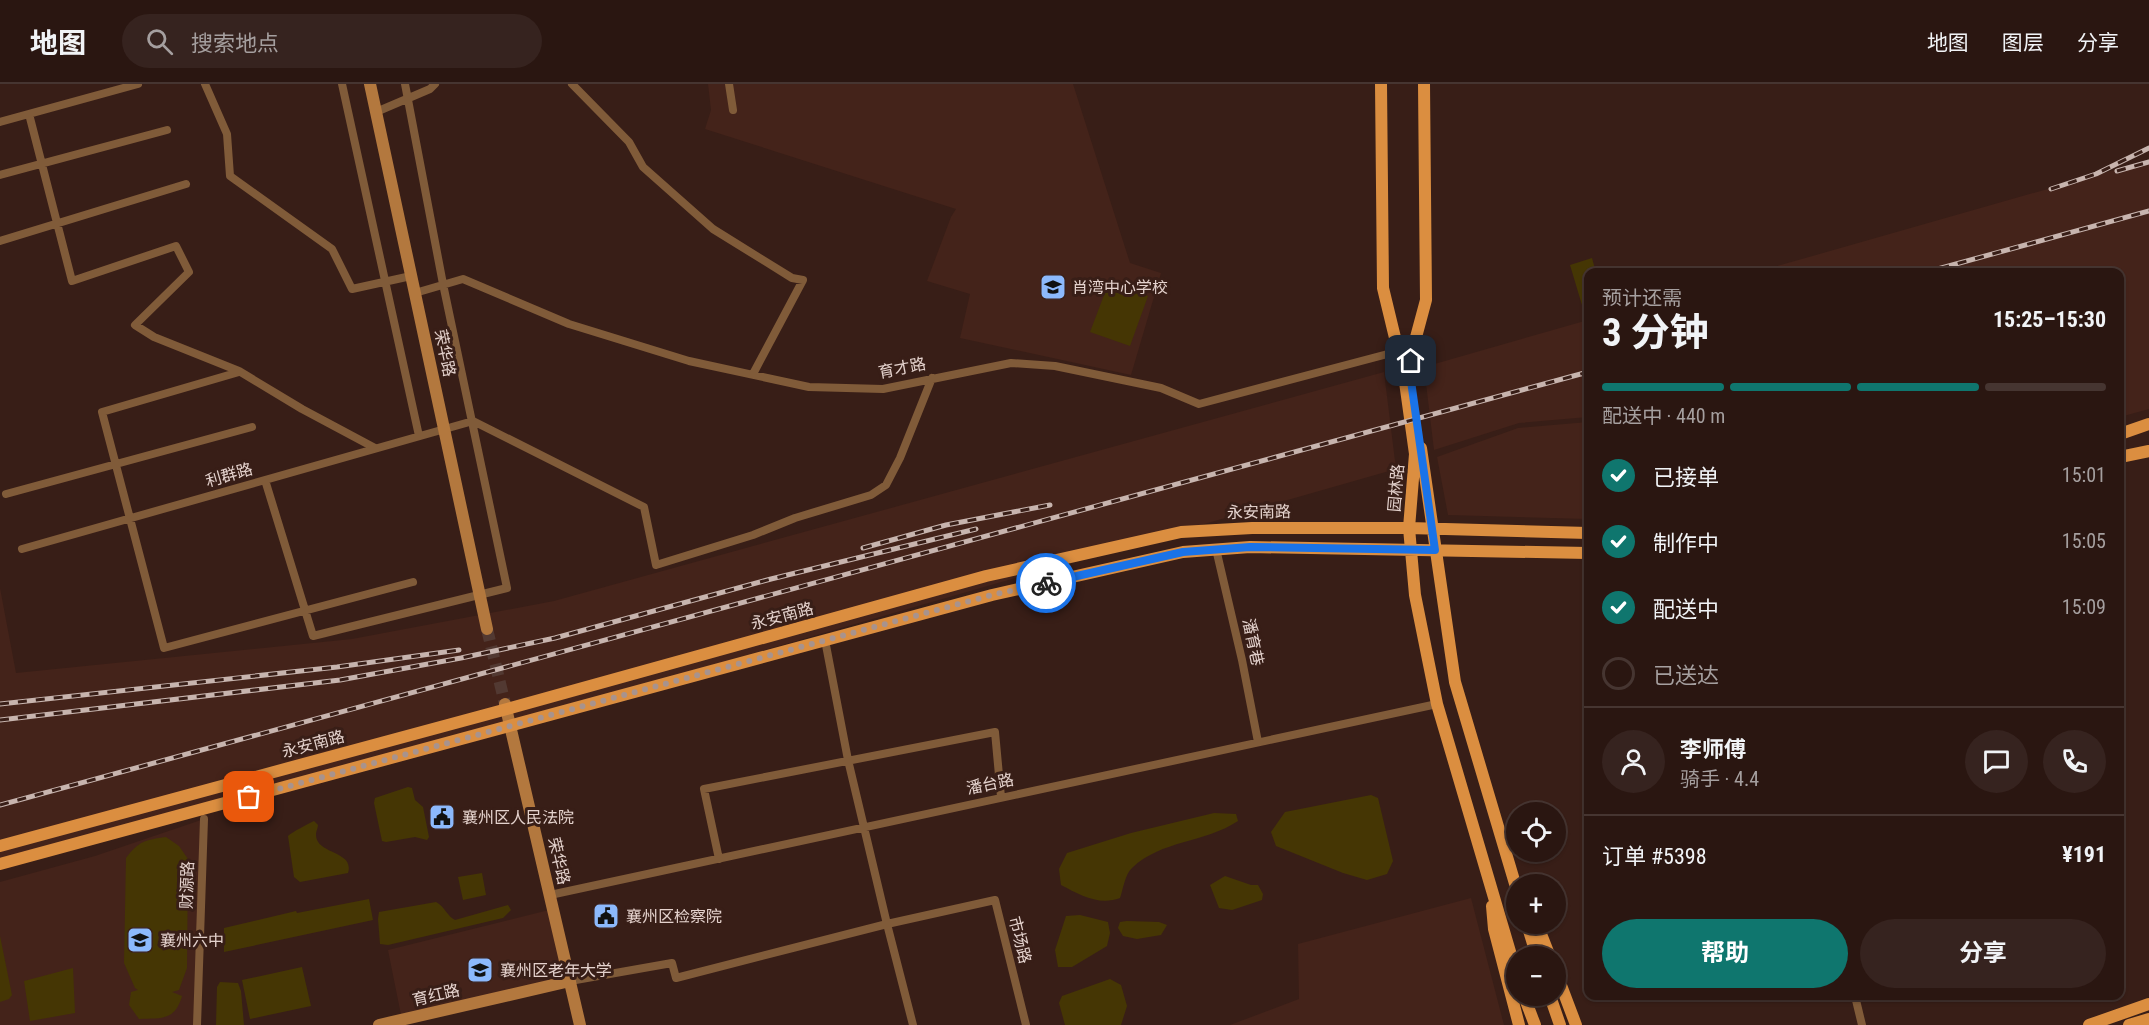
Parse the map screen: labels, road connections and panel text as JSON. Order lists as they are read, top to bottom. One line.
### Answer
{"streets":{"main road":["荣华路","园林路","永安南路","育红路"],"street":["育才路","利群路","潘育巷","潘台路","财源路","市场路"]},"crossings":[["荣华路","育才路"],["荣华路","利群路"],["荣华路","永安南路"],["荣华路","潘台路"],["荣华路","育红路"],["育才路","园林路"],["园林路","永安南路"],["园林路","潘台路"],["潘育巷","潘台路"]],"places":{"school or university":["肖湾中心学校","襄州六中","襄州区老年大学"],"public building":["襄州区人民法院","襄州区检察院"]},"page":{"header":"地图","search":"搜索地点","nav":["地图","图层","分享"],"heading":["3 分钟","预计还需","15:25–15:30"],"panel":["李师傅","骑手 · 4.4","订单 #5398","¥191"],"bar":"配送中 · 440 m","list":[["已接单","15:01"],["制作中","15:05"],["配送中","15:09"],"已送达"],"map_buttons":["+","−"],"buttons":["帮助","分享"]}}
